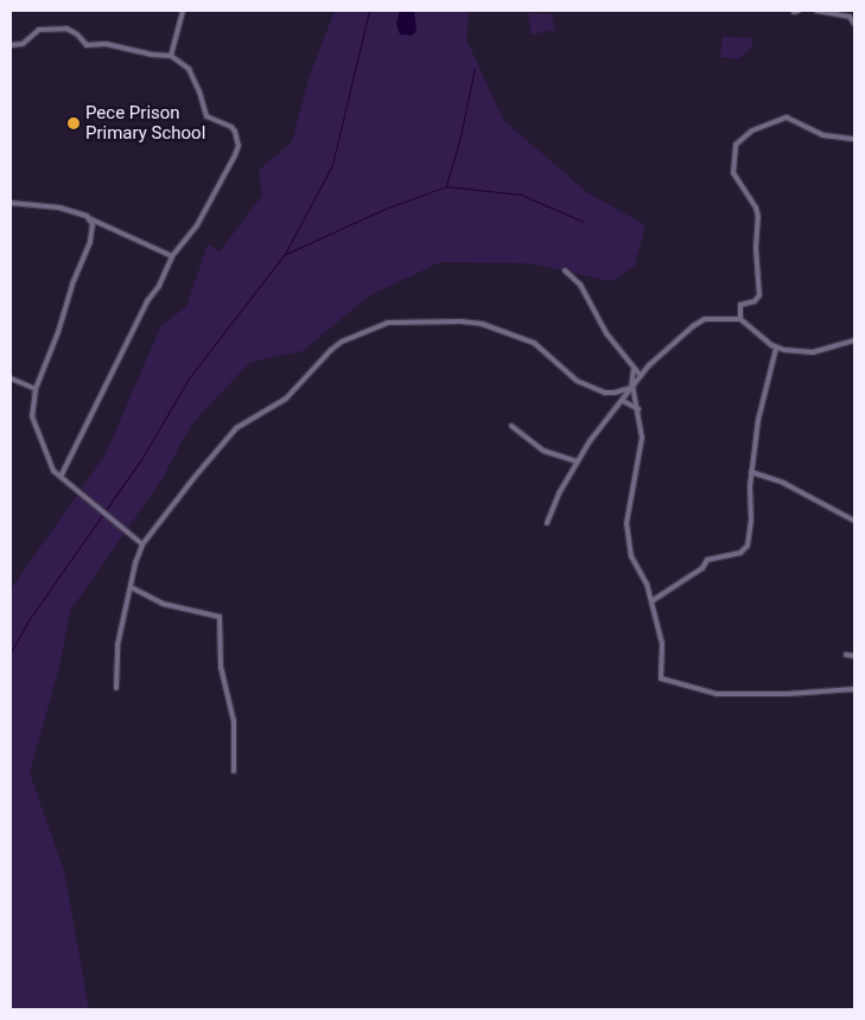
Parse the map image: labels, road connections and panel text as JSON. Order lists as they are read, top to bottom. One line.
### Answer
{"places":["Pece Prison Primary School"]}
